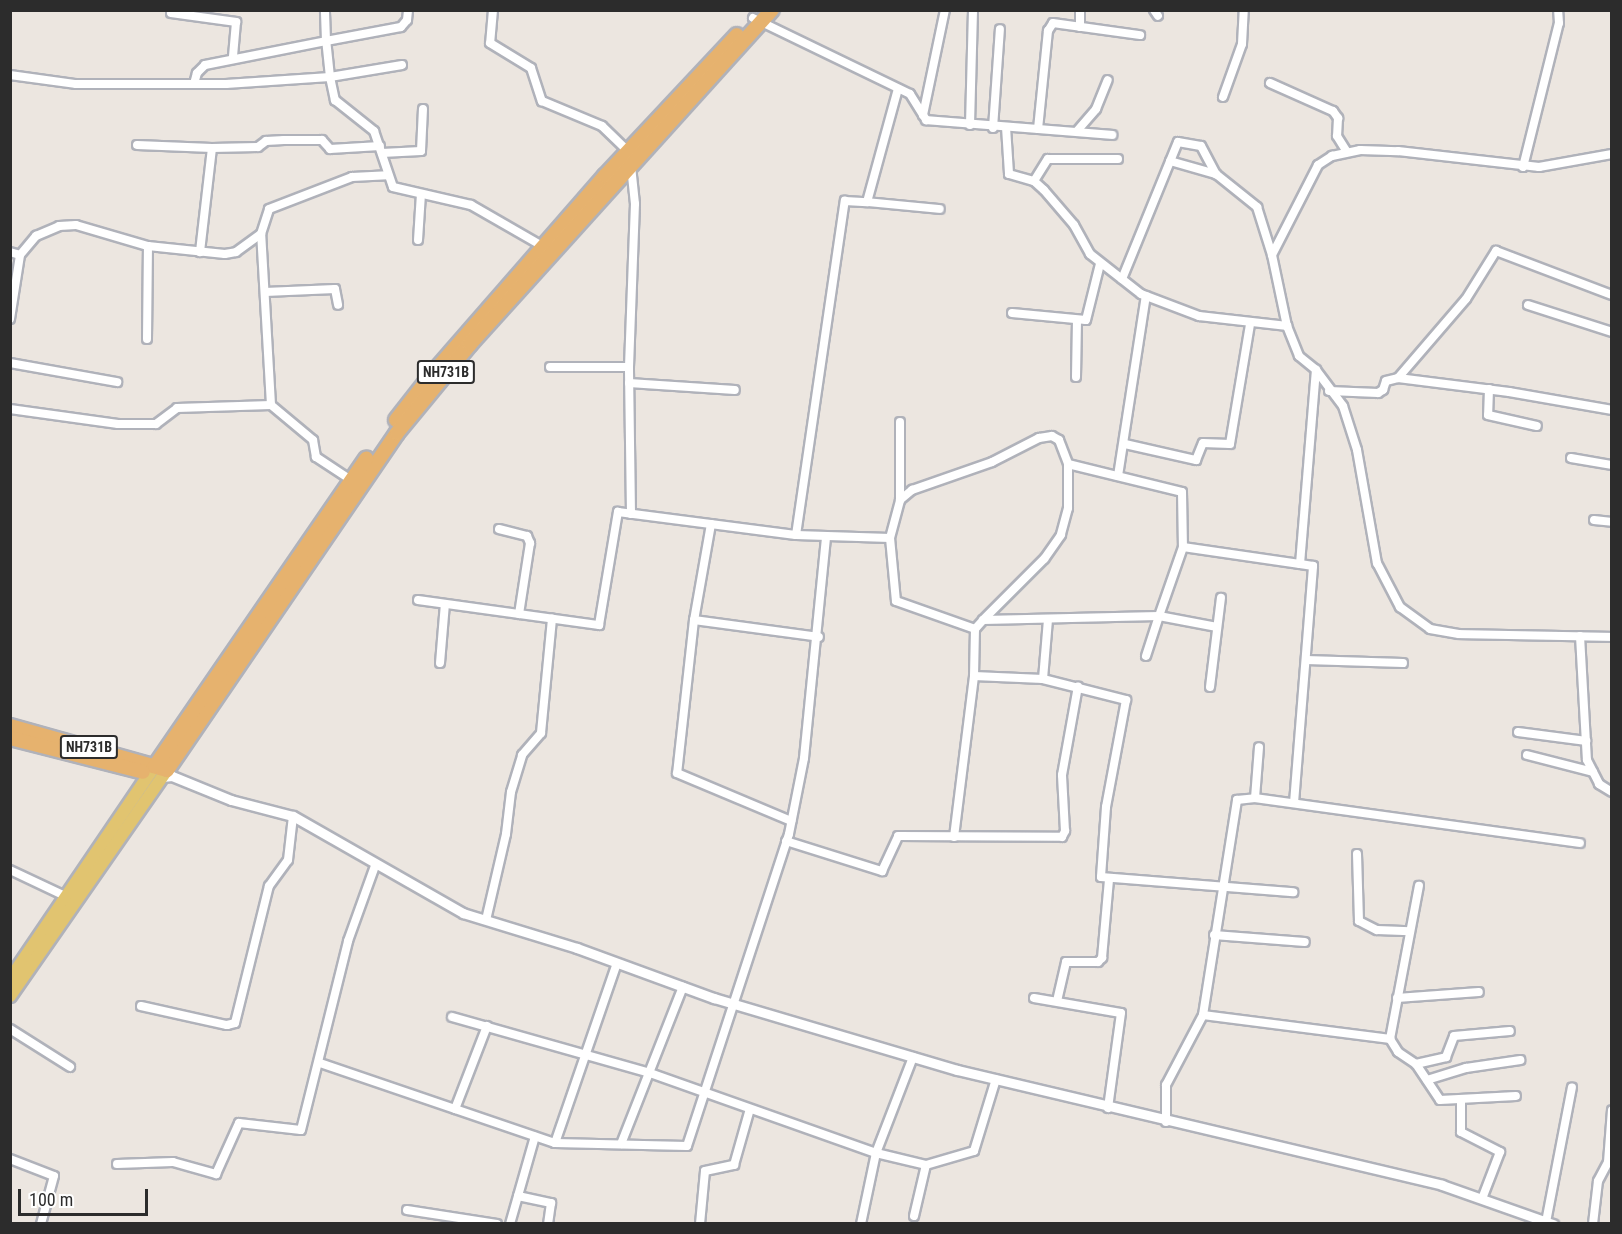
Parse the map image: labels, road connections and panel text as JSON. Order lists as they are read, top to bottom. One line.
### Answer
{"streets":{"highway":["NH731B"]},"scale_bar":"100 m"}
